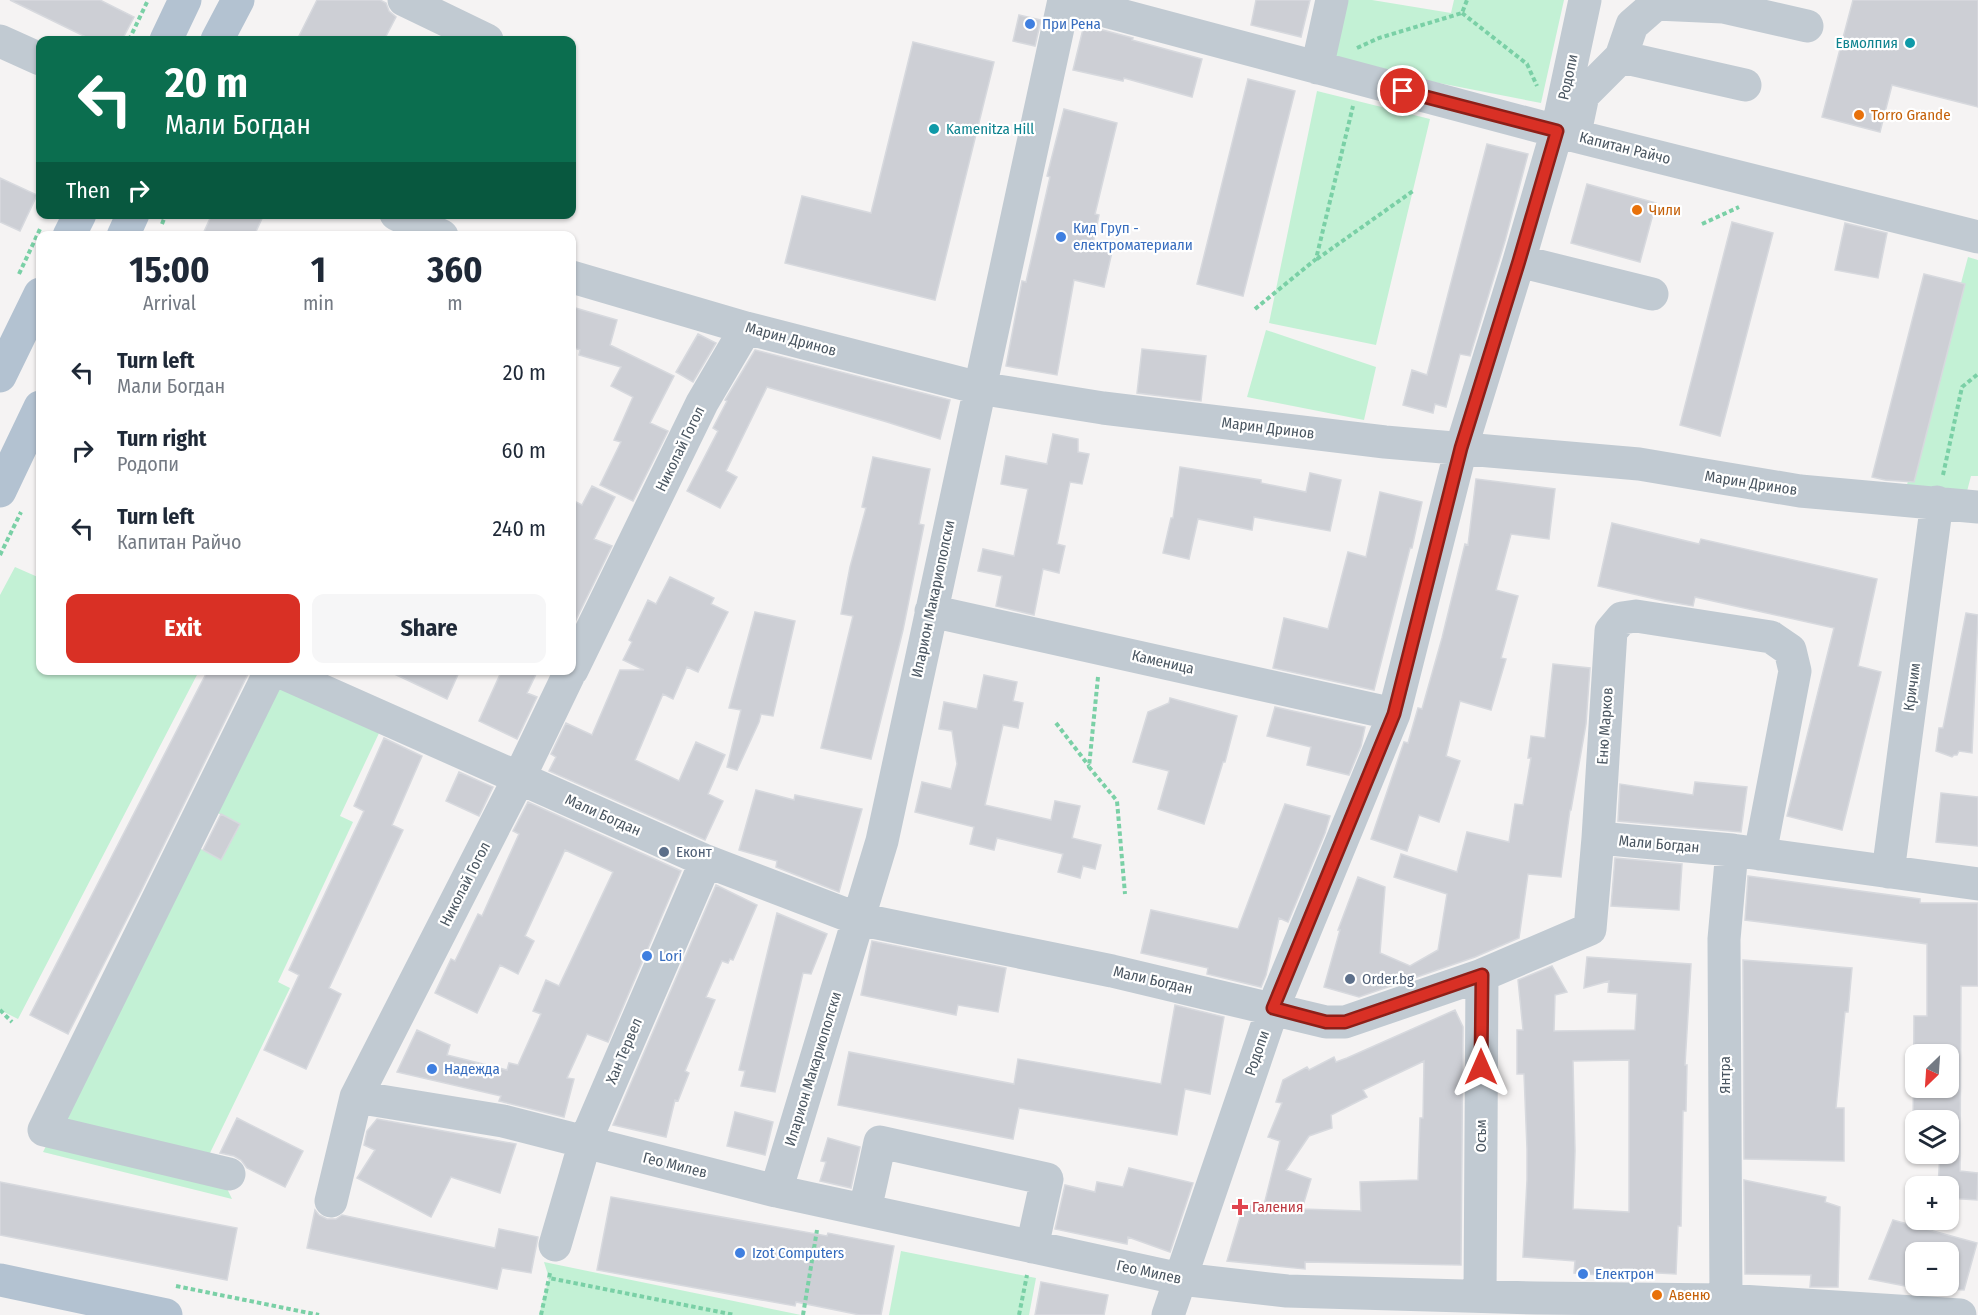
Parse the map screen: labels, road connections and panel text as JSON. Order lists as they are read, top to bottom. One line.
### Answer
{"streets":{"street":["Родопи","Капитан Райчо","Марин Дринов","Николай Гогол","Иларион Макариополски","Каменица","Кричим","Еню Марков","Мали Богдан","Хан Тервел","Янтра","Осъм","Гео Милев"]},"crossings":[["Родопи","Капитан Райчо"],["Родопи","Марин Дринов"],["Родопи","Каменица"],["Родопи","Мали Богдан"],["Родопи","Гео Милев"],["Капитан Райчо","Иларион Макариополски"],["Марин Дринов","Николай Гогол"],["Марин Дринов","Иларион Макариополски"],["Марин Дринов","Кричим"],["Николай Гогол","Мали Богдан"],["Николай Гогол","Гео Милев"],["Иларион Макариополски","Каменица"],["Иларион Макариополски","Мали Богдан"],["Иларион Макариополски","Гео Милев"],["Кричим","Мали Богдан"],["Еню Марков","Мали Богдан"],["Еню Марков","Янтра"],["Мали Богдан","Хан Тервел"],["Мали Богдан","Янтра"],["Мали Богдан","Осъм"],["Хан Тервел","Гео Милев"],["Янтра","Гео Милев"],["Осъм","Гео Милев"]],"places":{"other":["При Рена","Евмолпия","Torro Grande","Kamenitza Hill","Чили","Кид Груп - електроматериали","Еконт","Lori","Order.bg","Надежда","Izot Computers","Електрон","Авеню"],"health":["Галения"]},"north":"bottom left","page":{"turn":["20 m","Мали Богдан"],"then":"Then","eta":["15:00","Arrival","1","min","360","m"],"list":[{"name":"Turn left","note":"Мали Богдан","value":"20 m"},{"name":"Turn right","note":"Родопи","value":"60 m"},{"name":"Turn left","note":"Капитан Райчо","value":"240 m"}],"buttons":["Exit","Share"],"map_buttons":["+","−"]}}
